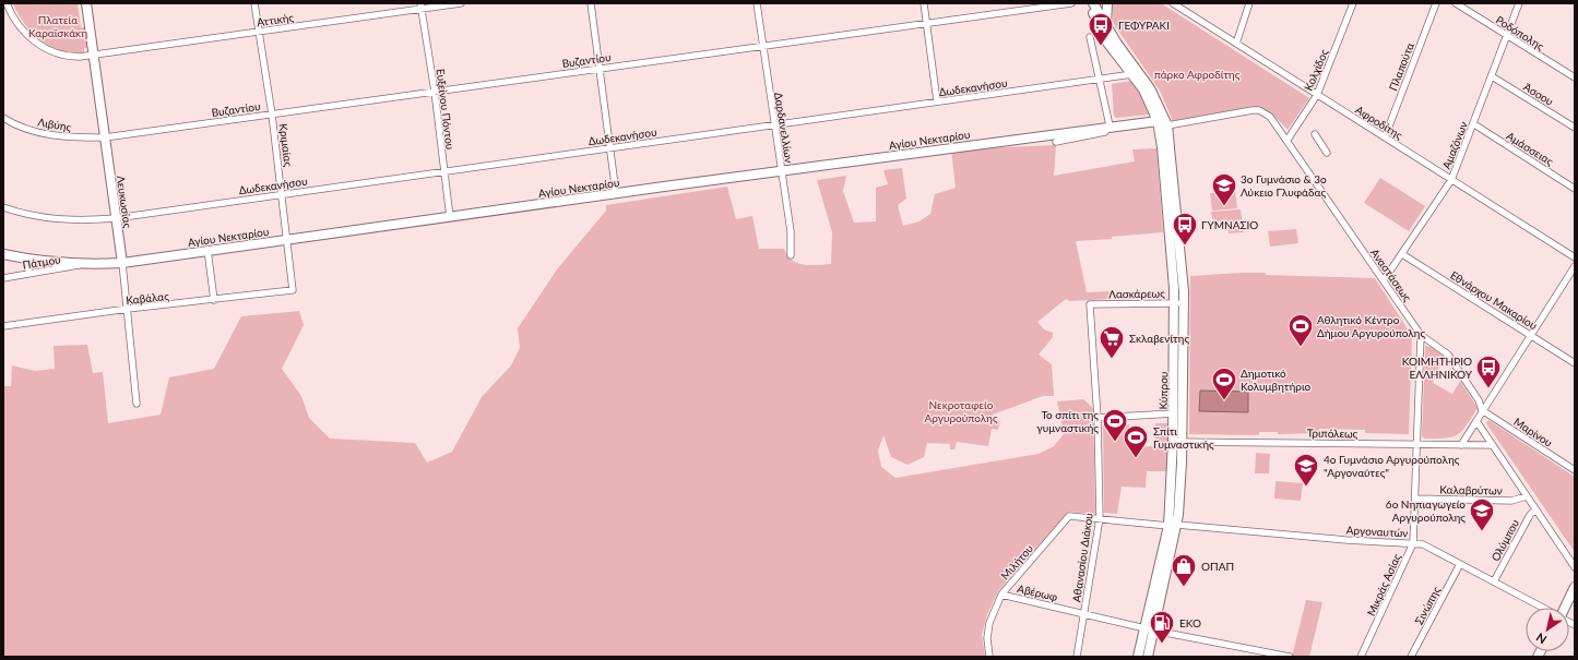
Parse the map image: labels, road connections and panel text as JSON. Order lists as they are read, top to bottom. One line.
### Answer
{"streets":{"street":["Αττικής","Ροδόπολης","Βυζαντίου","Πλαπούτα","Κολχίδος","Δωδεκανήσου","Άσσου","Ευξείνου Πόντου","Αφροδίτης","Λιβύης","Δαρδανελλίων","Αγίου Νεκταρίου","Κριμαίας","Αμαζόνων","Αμάσσειας","Λευκωσίας","Πάτμου","Αναστάσεως","Λασκάρεως","Καβάλας","Εθνάρχου Μακαρίου","Κύπρου","Μαρίνου","Τριπόλεως","Καλαβρύτων","Αργοναυτών","Ολύμπου","Αθανασίου Διάκου","Μιλήτου","Μικράς Ασίας","Αβέρωφ","Σινώπης"]},"crossings":[["Αττικής","Ευξείνου Πόντου"],["Αττικής","Κριμαίας"],["Αττικής","Λευκωσίας"],["Ροδόπολης","Αμαζόνων"],["Βυζαντίου","Ευξείνου Πόντου"],["Βυζαντίου","Λιβύης"],["Βυζαντίου","Δαρδανελλίων"],["Βυζαντίου","Κριμαίας"],["Βυζαντίου","Λευκωσίας"],["Πλαπούτα","Αφροδίτης"],["Κολχίδος","Αφροδίτης"],["Κολχίδος","Αναστάσεως"],["Δωδεκανήσου","Ευξείνου Πόντου"],["Δωδεκανήσου","Δαρδανελλίων"],["Δωδεκανήσου","Κριμαίας"],["Δωδεκανήσου","Λευκωσίας"],["Δωδεκανήσου","Κύπρου"],["Άσσου","Αμαζόνων"],["Ευξείνου Πόντου","Αγίου Νεκταρίου"],["Αφροδίτης","Αμαζόνων"],["Λιβύης","Λευκωσίας"],["Δαρδανελλίων","Αγίου Νεκταρίου"],["Αγίου Νεκταρίου","Κριμαίας"],["Αγίου Νεκταρίου","Λευκωσίας"],["Αγίου Νεκταρίου","Πάτμου"],["Αγίου Νεκταρίου","Κύπρου"],["Κριμαίας","Καβάλας"],["Αμαζόνων","Αμάσσειας"],["Αμαζόνων","Αναστάσεως"],["Αμαζόνων","Εθνάρχου Μακαρίου"],["Λευκωσίας","Καβάλας"],["Αναστάσεως","Μαρίνου"],["Αναστάσεως","Μικράς Ασίας"],["Λασκάρεως","Κύπρου"],["Λασκάρεως","Αθανασίου Διάκου"],["Κύπρου","Τριπόλεως"],["Κύπρου","Αργοναυτών"],["Κύπρου","Αβέρωφ"],["Τριπόλεως","Μικράς Ασίας"],["Καλαβρύτων","Μικράς Ασίας"],["Αργοναυτών","Ολύμπου"],["Αργοναυτών","Αθανασίου Διάκου"],["Αργοναυτών","Μιλήτου"],["Αργοναυτών","Μικράς Ασίας"],["Αργοναυτών","Σινώπης"],["Αθανασίου Διάκου","Μιλήτου"],["Αθανασίου Διάκου","Αβέρωφ"],["Μιλήτου","Αβέρωφ"]],"parks":["Πλατεία Καραϊσκάκη","πάρκο Αφροδίτης","Νεκροταφείο Αργυρούπολης"],"places":{"bus stop":["ΓΕΦΥΡΑΚΙ","ΓΥΜΝΑΣΙΟ","ΚΟΙΜΗΤΗΡΙΟ ΕΛΛΗΝΙΚΟΥ"],"school or university":["3ο Γυμνάσιο & 3ο Λύκειο Γλυφάδας","4ο Γυμνάσιο Αργυρούπολης \"Αργοναύτες\"","6ο Νηπιαγωγείο Αργυρούπολης"],"sports":["Αθλητικό Κέντρο Δήμου Αργυρούπολης","Δημοτικό Κολυμβητήριο","Το σπίτι της γυμναστικής","Σπίτι Γυμναστικής"],"supermarket":["Σκλαβενίτης"],"shop":["ΟΠΑΠ"],"fuel station":["ΕΚΟ"]},"north":"bottom left"}
